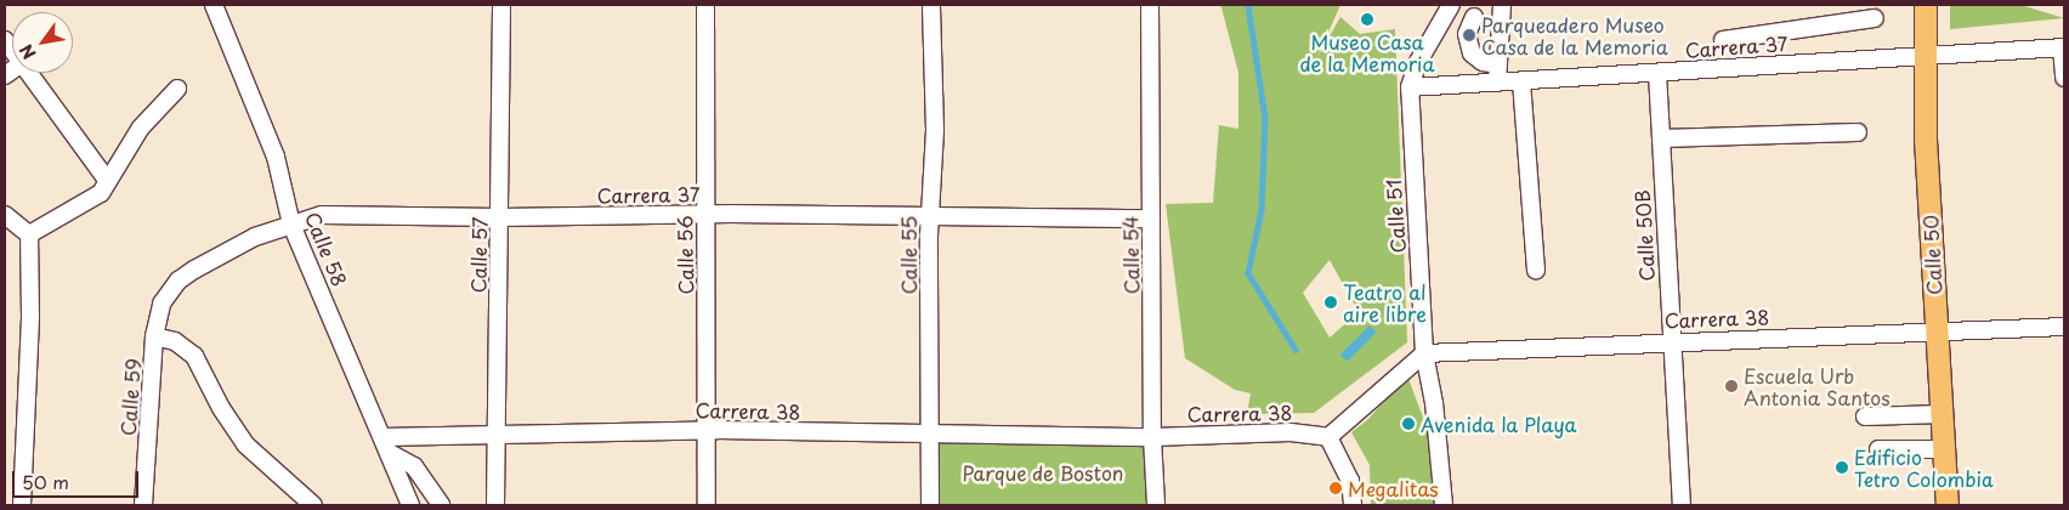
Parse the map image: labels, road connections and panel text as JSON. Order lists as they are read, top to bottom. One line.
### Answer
{"streets":{"main road":["Calle 50"],"street":["Carrera 37","Calle 51","Calle 50B","Calle 58","Calle 57","Calle 56","Calle 55","Calle 54","Carrera 38","Calle 59"]},"crossings":[["Carrera 37","Calle 51"],["Carrera 37","Calle 50B"],["Carrera 37","Calle 58"],["Carrera 37","Calle 57"],["Carrera 37","Calle 56"],["Carrera 37","Calle 55"],["Carrera 37","Calle 54"],["Carrera 37","Calle 50"],["Carrera 37","Calle 59"],["Calle 51","Carrera 38"],["Calle 50B","Carrera 38"],["Calle 58","Carrera 38"],["Calle 57","Carrera 38"],["Calle 56","Carrera 38"],["Calle 55","Carrera 38"],["Calle 54","Carrera 38"],["Calle 50","Carrera 38"]],"parks":["Parque de Boston"],"places":["Museo Casa de la Memoria","Parqueadero Museo Casa de la Memoria","Teatro al aire libre","Escuela Urb Antonia Santos","Avenida la Playa","Edificio Tetro Colombia","Megalitas"],"scale_bar":"50 m","north":"bottom left"}
